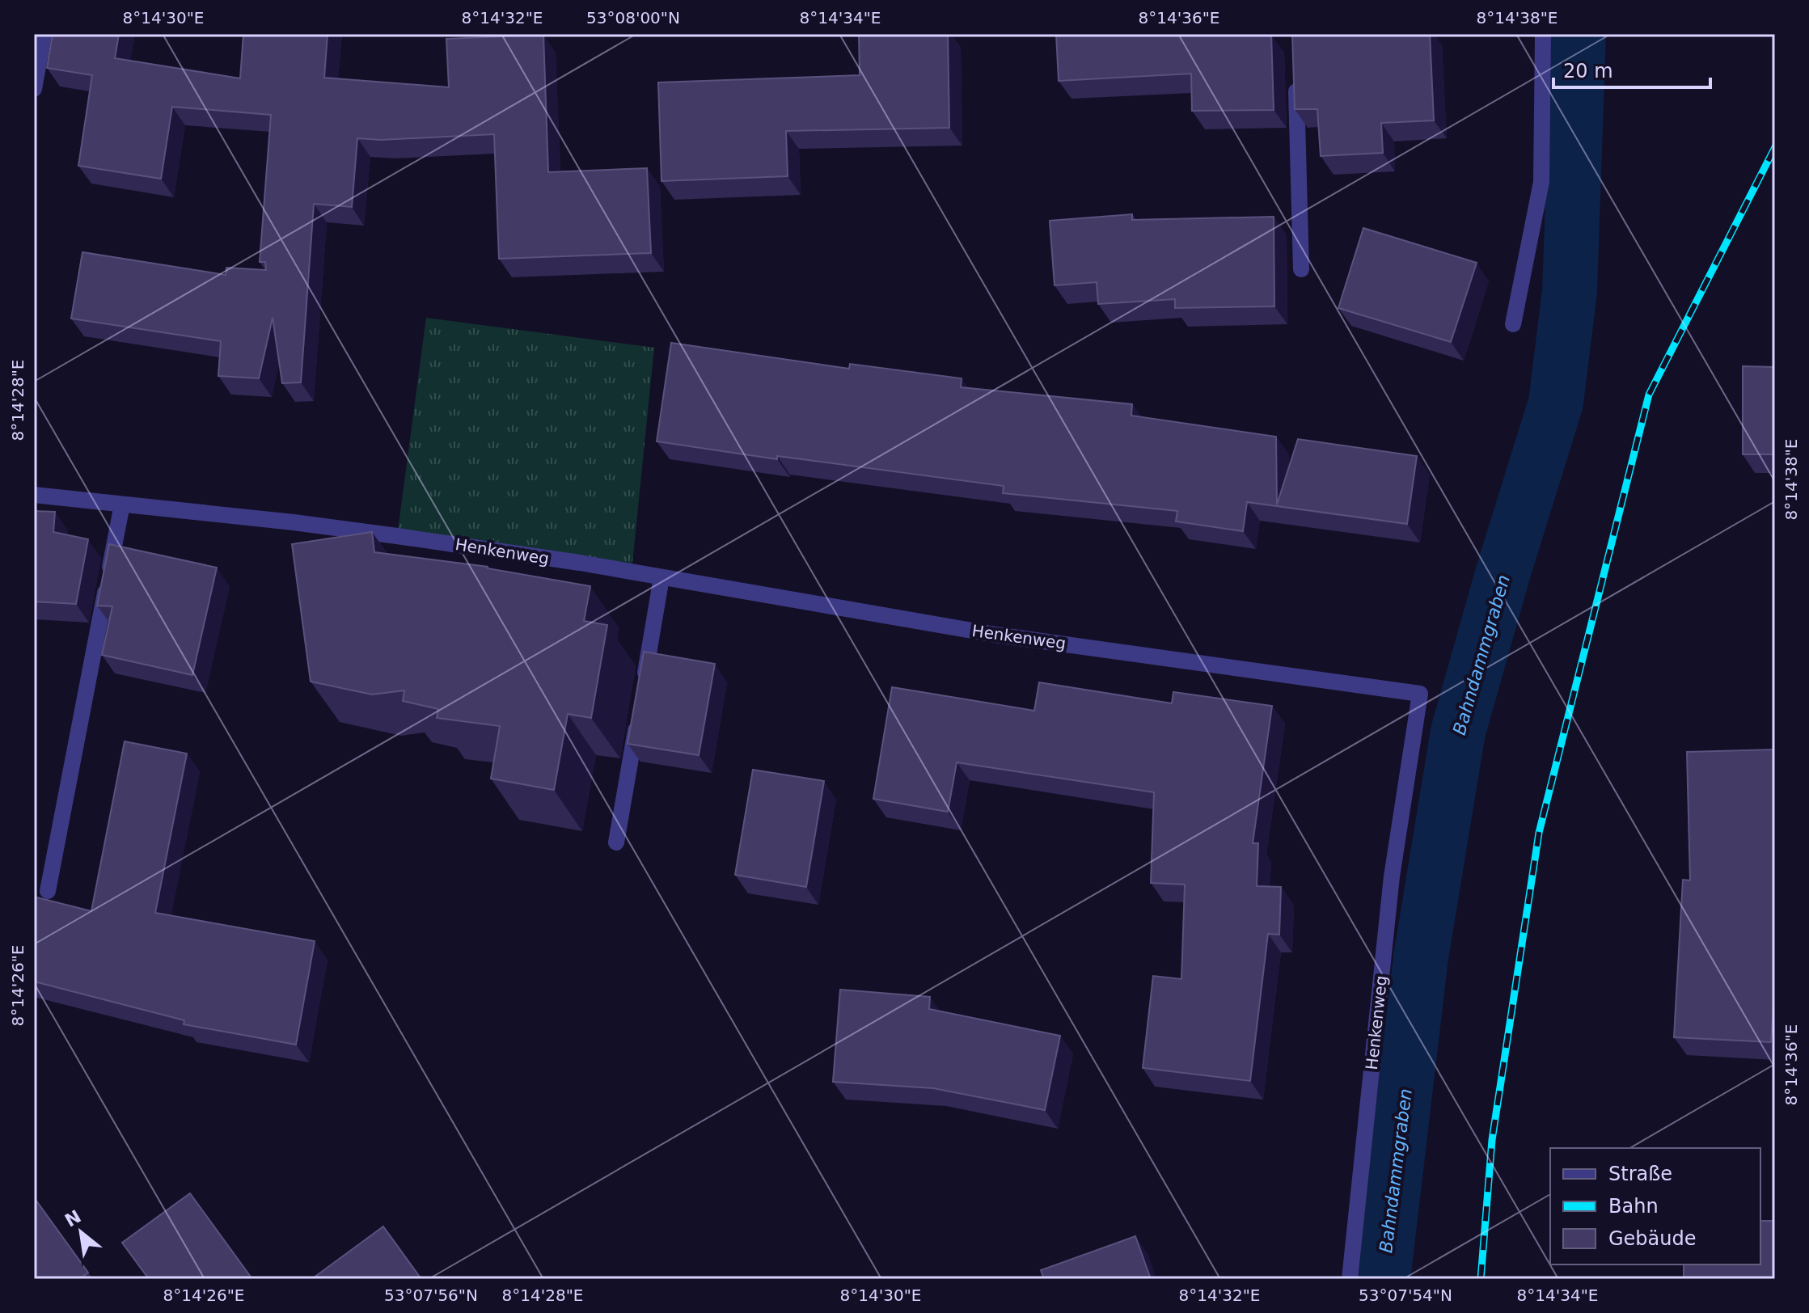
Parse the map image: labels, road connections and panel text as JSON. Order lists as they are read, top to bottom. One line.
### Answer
{"streets":{"street":["Henkenweg"]},"water":["Bahndammgraben"],"legend":["Straße","Bahn","Gebäude"],"scale_bar":"20 m","north":"top left","coordinates":["8°14'30\"E","8°14'32\"E","53°08'00\"N","8°14'34\"E","8°14'36\"E","8°14'38\"E","8°14'28\"E","8°14'26\"E","53°07'56\"N","53°07'54\"N"]}
